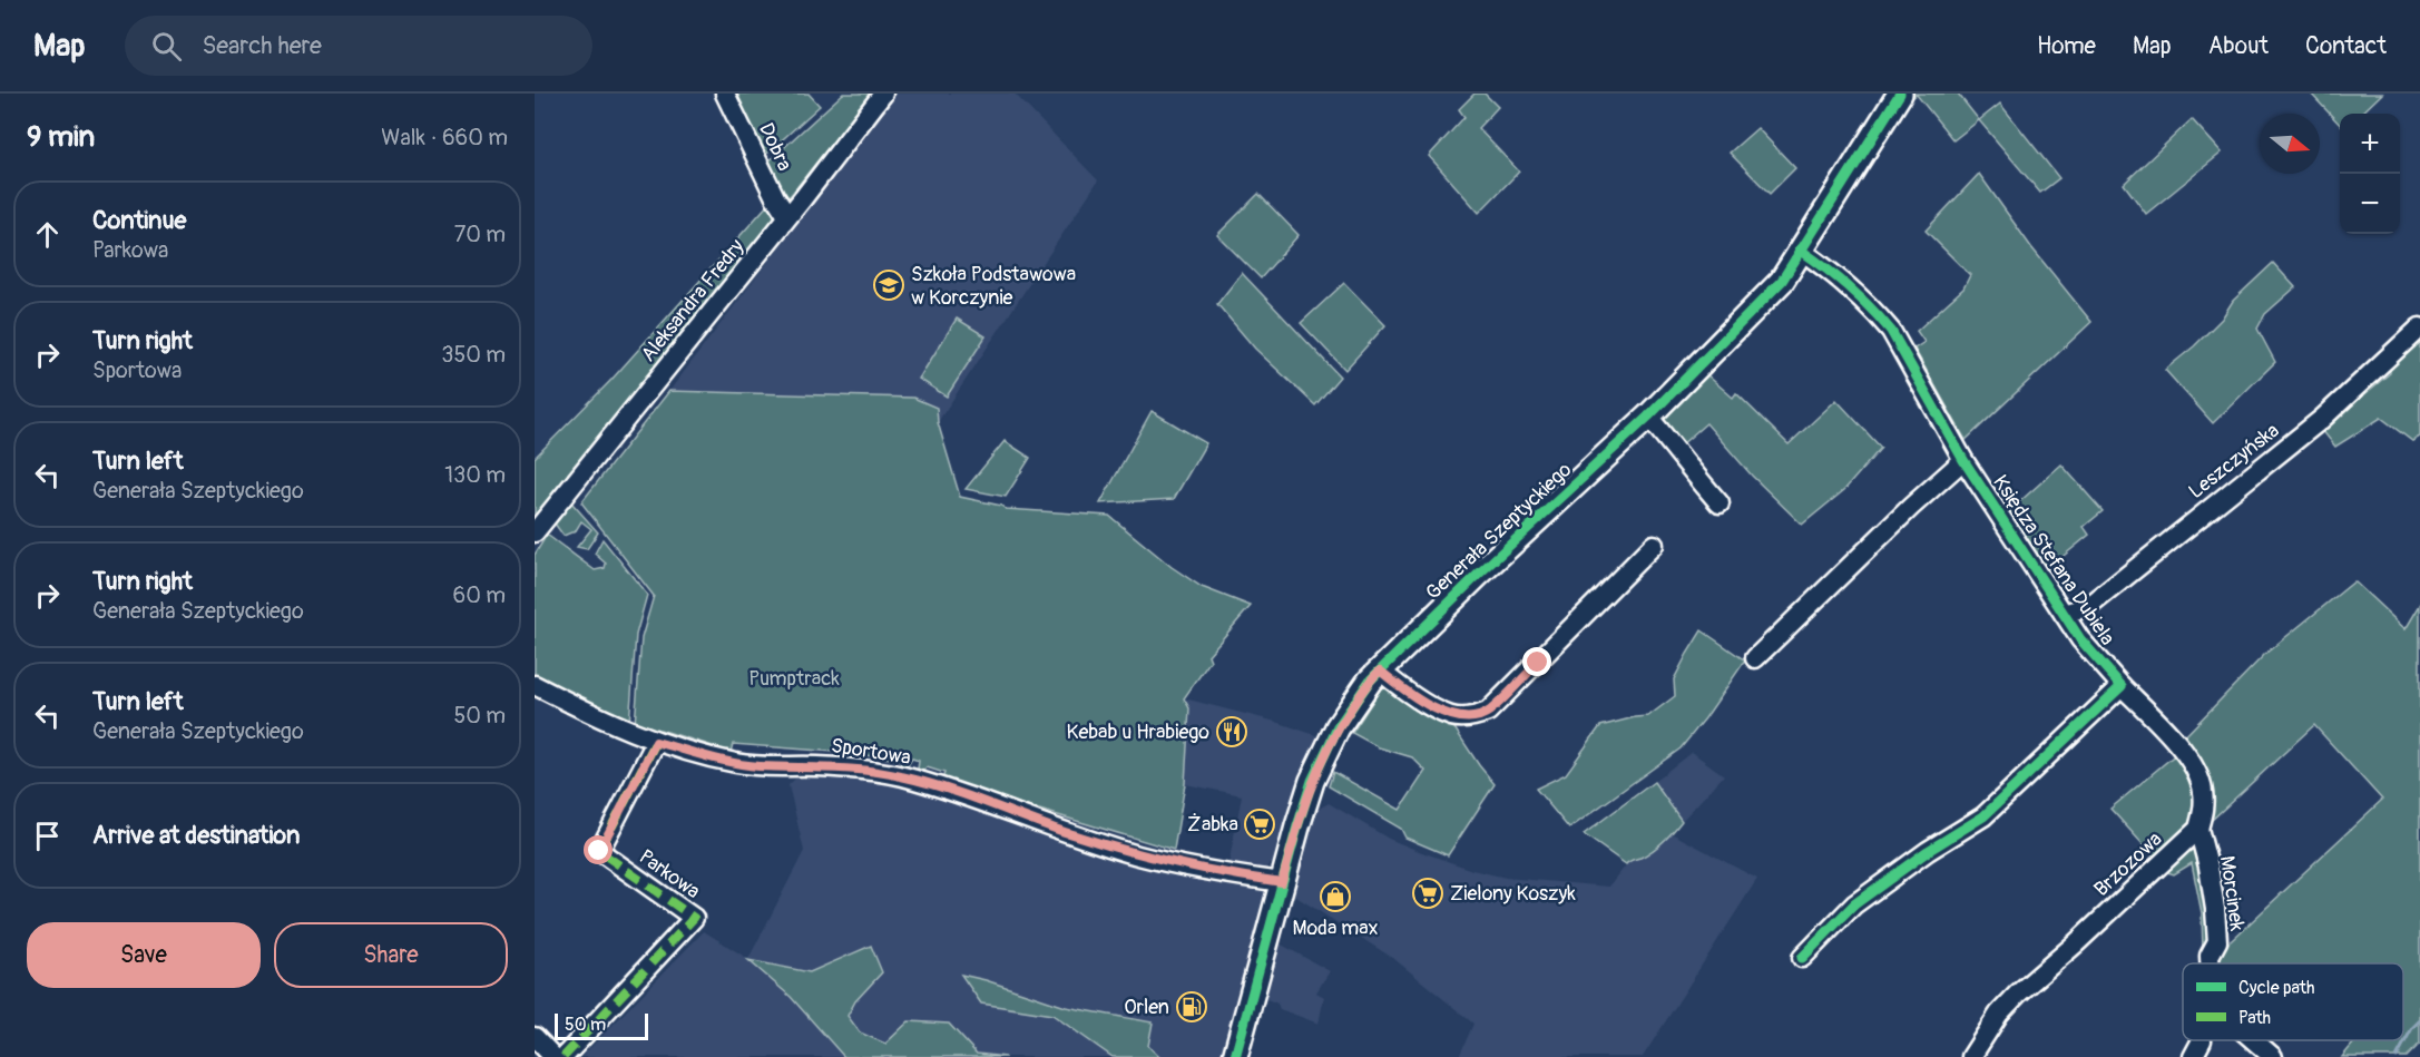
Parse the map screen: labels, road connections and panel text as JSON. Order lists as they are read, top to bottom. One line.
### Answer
{"streets":{"main road":["Generała Szeptyckiego"],"street":["Dobra","Aleksandra Fredry","Leszczyńska","Księdza Stefana Dubiela","Sportowa","Brzozowa","Parkowa","Morcinek"]},"crossings":[["Dobra","Aleksandra Fredry"],["Leszczyńska","Księdza Stefana Dubiela"],["Generała Szeptyckiego","Księdza Stefana Dubiela"],["Generała Szeptyckiego","Sportowa"],["Sportowa","Parkowa"],["Brzozowa","Morcinek"]],"parks":["Pumptrack"],"places":{"school or university":["Szkoła Podstawowa w Korczynie"],"restaurant":["Kebab u Hrabiego"],"supermarket":["Żabka","Zielony Koszyk"],"shop":["Moda max"],"fuel station":["Orlen"]},"legend":["Cycle path","Path"],"scale_bar":"50 m","north":"right","page":{"header":"Map","search":"Search here","nav":["Home","Map","About","Contact"],"heading":["9 min","Walk · 660 m"],"map_buttons":["+","−"],"list":[["Continue","Parkowa","70 m"],["Turn right","Sportowa","350 m"],["Turn left","Generała Szeptyckiego","130 m"],["Turn right","Generała Szeptyckiego","60 m"],["Turn left","Generała Szeptyckiego","50 m"],"Arrive at destination"],"buttons":["Save","Share"],"scale":"50 m"}}
